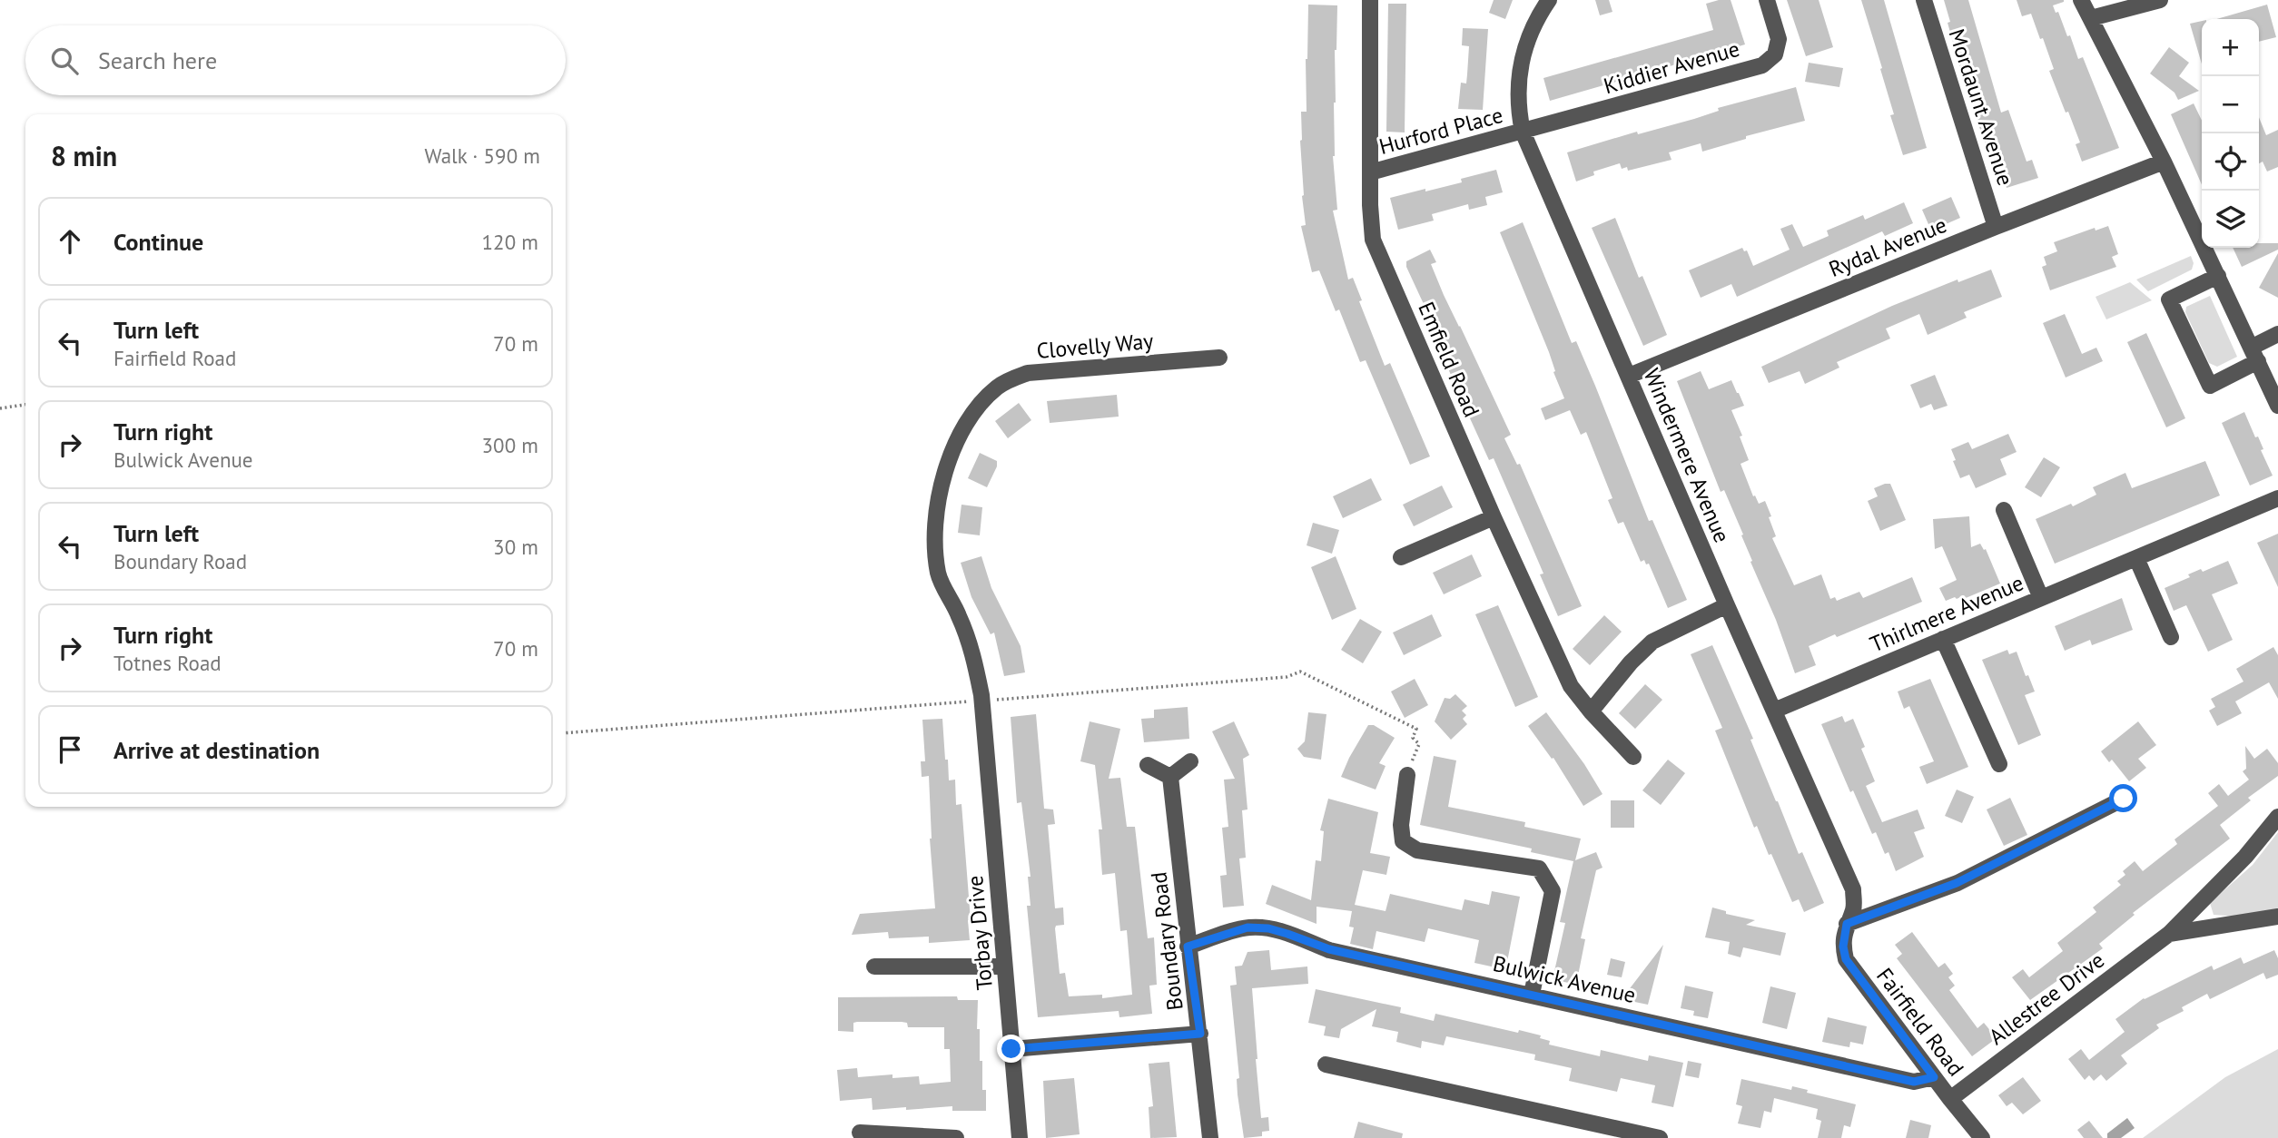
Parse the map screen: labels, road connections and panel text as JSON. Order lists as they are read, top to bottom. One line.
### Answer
{"streets":{"street":["Kiddier Avenue","Mordaunt Avenue","Hurford Place","Rydal Avenue","Clovelly Way","Emfield Road","Windermere Avenue","Thirlmere Avenue","Torbay Drive","Boundary Road","Bulwick Avenue","Allestree Drive","Fairfield Road"]},"crossings":[["Kiddier Avenue","Hurford Place"],["Kiddier Avenue","Windermere Avenue"],["Mordaunt Avenue","Rydal Avenue"],["Hurford Place","Emfield Road"],["Hurford Place","Windermere Avenue"],["Rydal Avenue","Windermere Avenue"],["Clovelly Way","Torbay Drive"],["Windermere Avenue","Thirlmere Avenue"],["Windermere Avenue","Fairfield Road"],["Boundary Road","Bulwick Avenue"],["Bulwick Avenue","Fairfield Road"],["Allestree Drive","Fairfield Road"]],"page":{"map_buttons":["+","−"],"search":"Search here","heading":["8 min","Walk · 590 m"],"list":[["Continue","120 m"],["Turn left","Fairfield Road","70 m"],["Turn right","Bulwick Avenue","300 m"],["Turn left","Boundary Road","30 m"],["Turn right","Totnes Road","70 m"],"Arrive at destination"]}}
